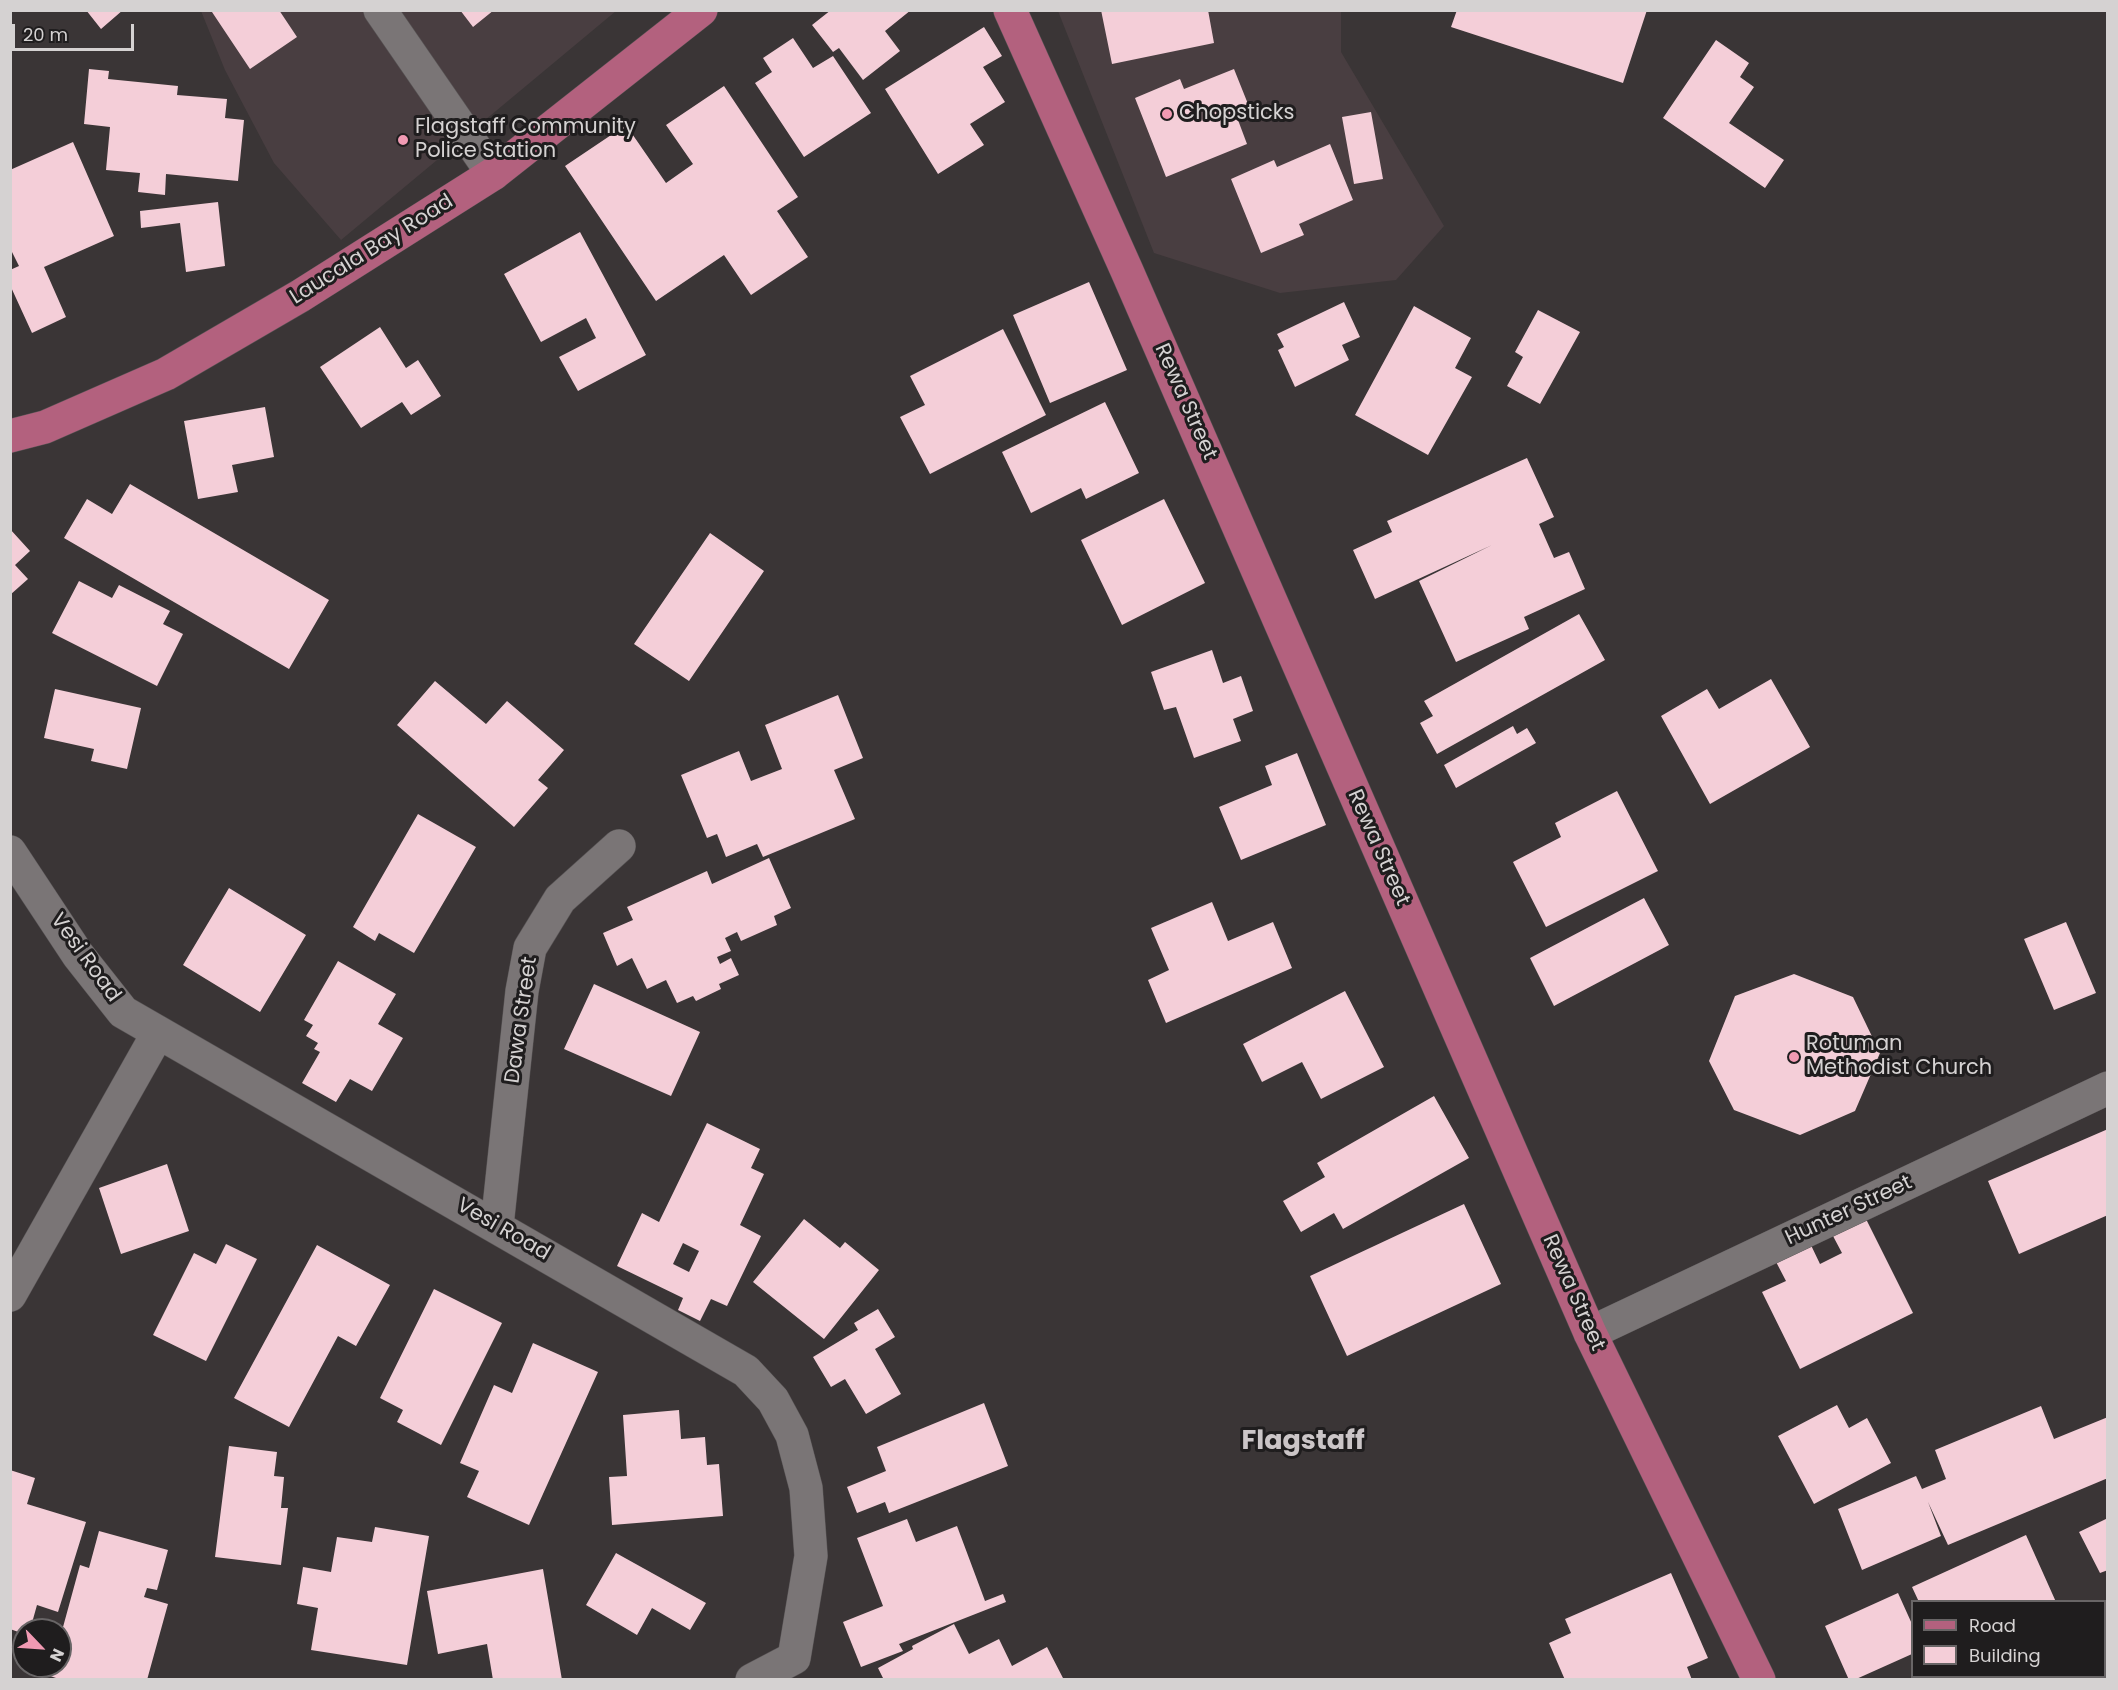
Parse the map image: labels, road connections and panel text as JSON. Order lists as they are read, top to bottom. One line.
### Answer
{"streets":{"main road":["Laucala Bay Road","Rewa Street"],"street":["Vesi Road","Dawa Street","Hunter Street"]},"crossings":[["Rewa Street","Hunter Street"],["Vesi Road","Dawa Street"]],"districts":["Flagstaff"],"places":["Chopsticks","Flagstaff Community Police Station","Rotuman Methodist Church"],"legend":["Road","Building"],"scale_bar":"20 m","north":"bottom right"}
